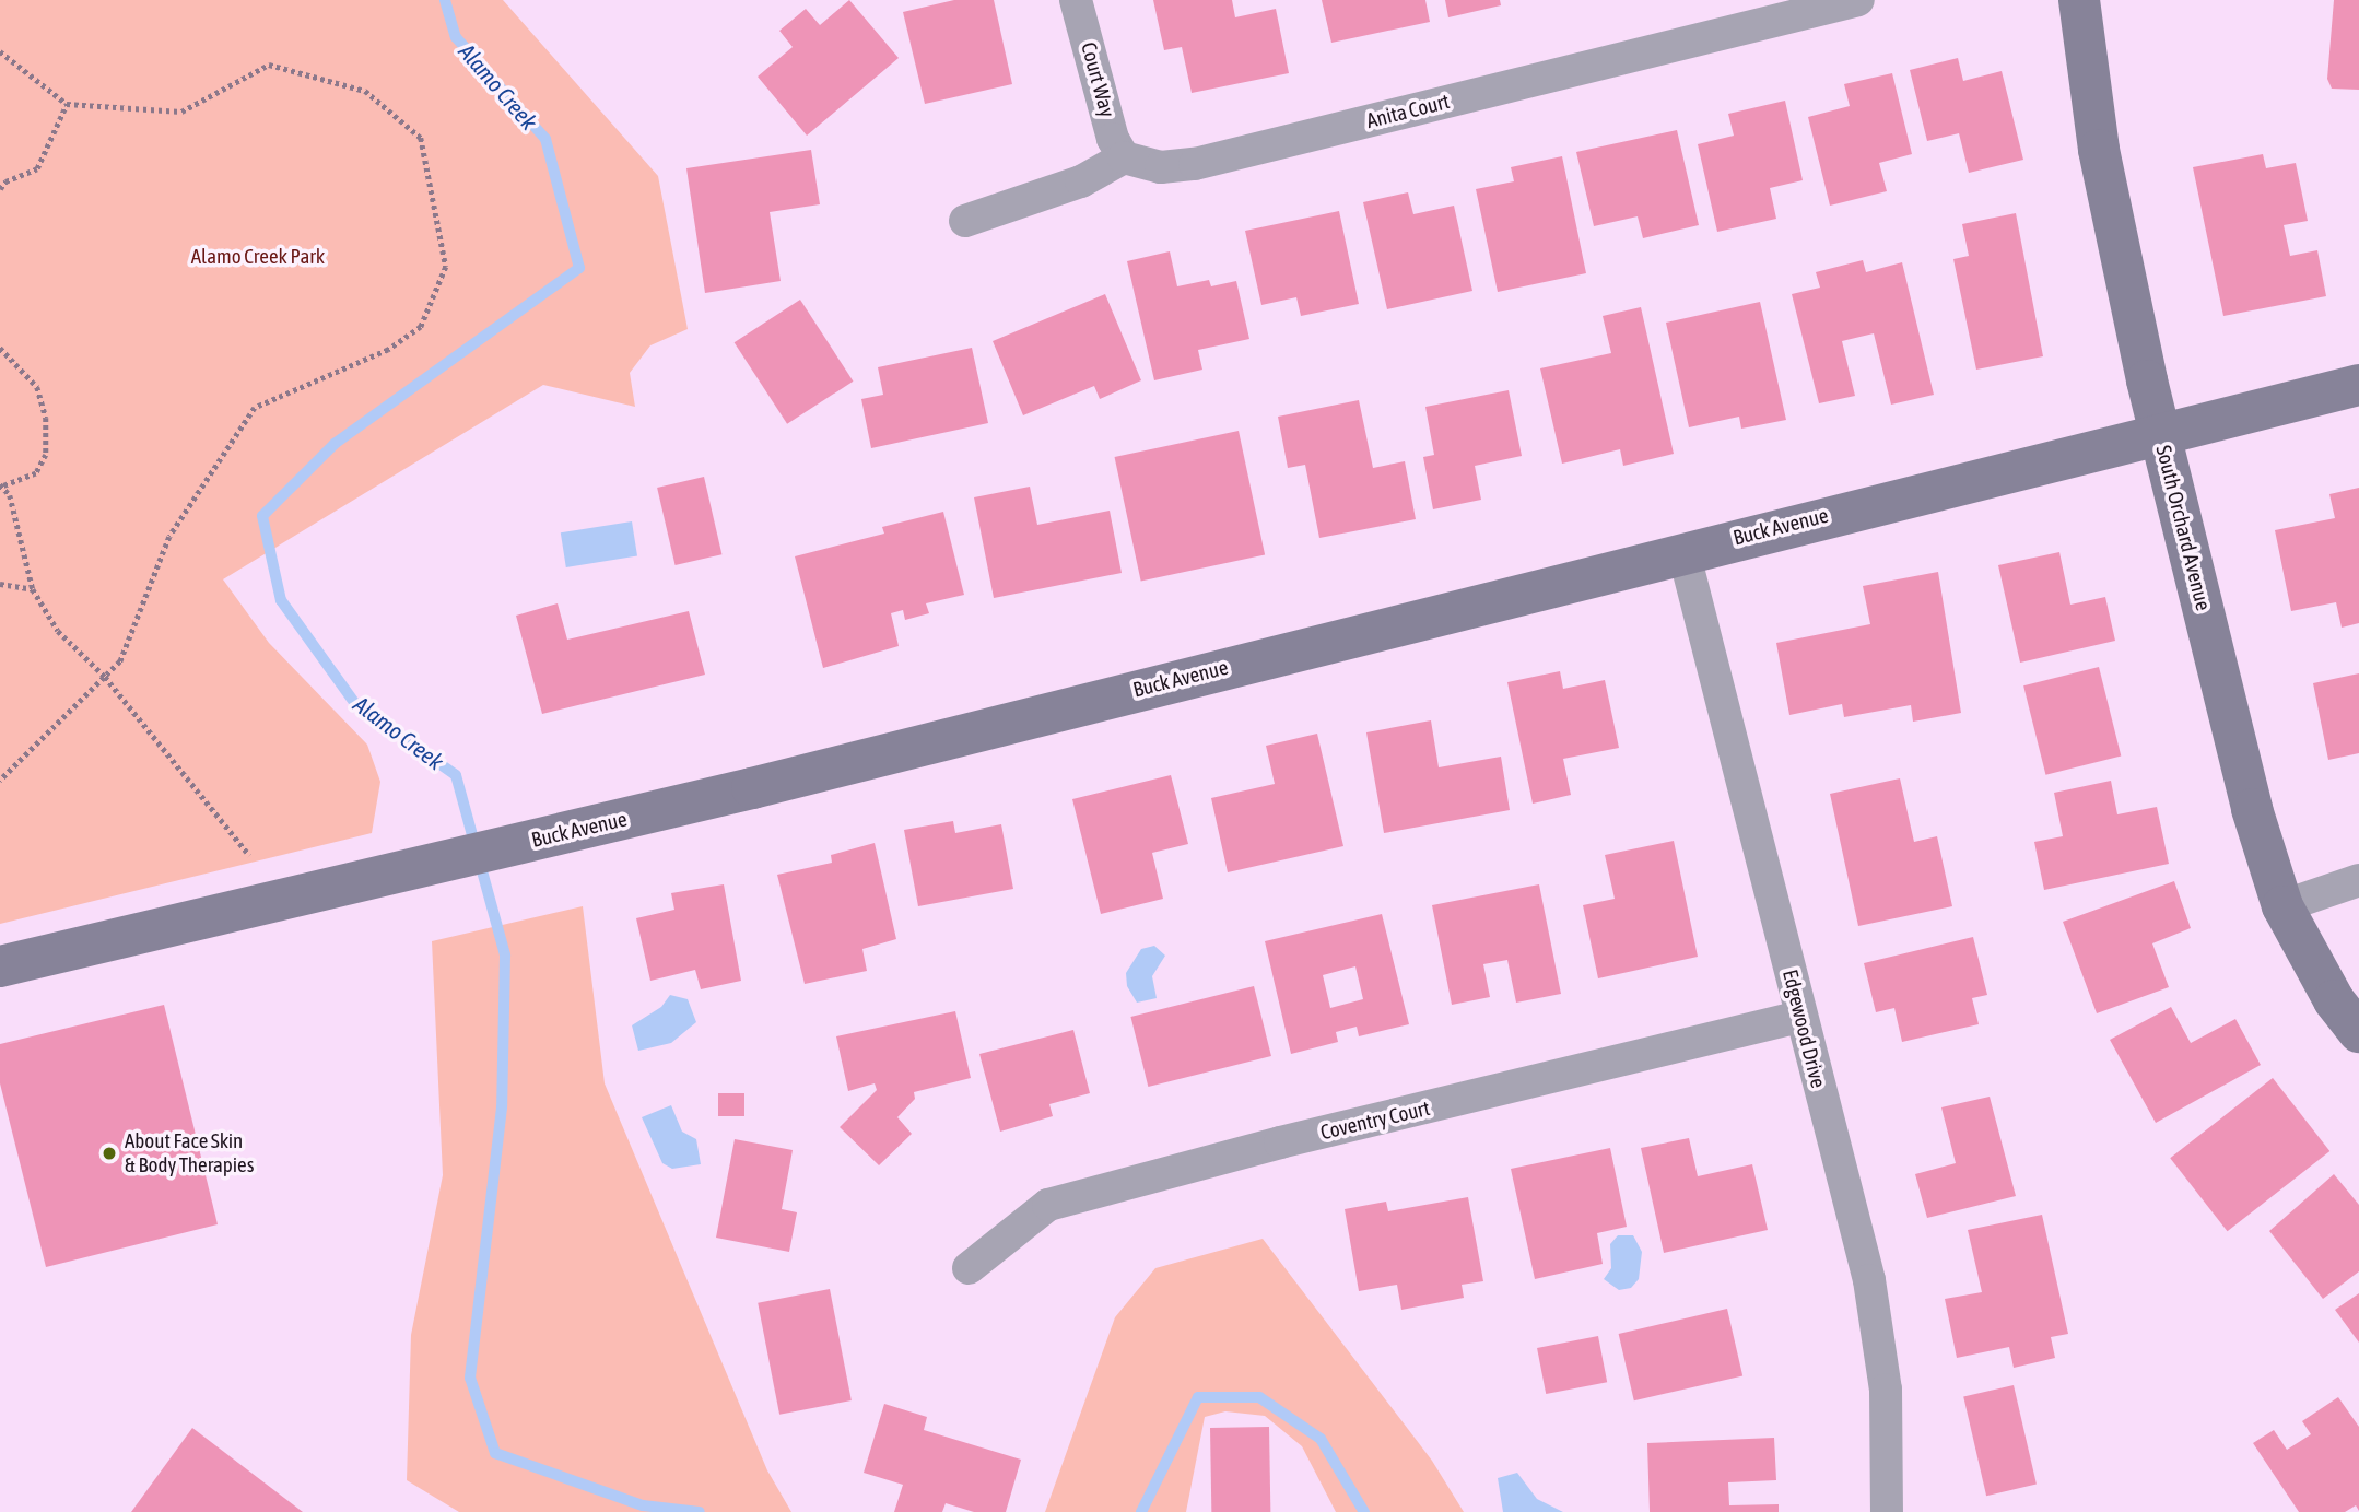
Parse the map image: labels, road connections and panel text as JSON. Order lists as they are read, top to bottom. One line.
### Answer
{"streets":{"street":["Court Way","Anita Court","Buck Avenue","South Orchard Avenue","Edgewood Drive","Coventry Court"]},"crossings":[["Court Way","Anita Court"],["Buck Avenue","South Orchard Avenue"],["Buck Avenue","Edgewood Drive"],["Edgewood Drive","Coventry Court"]],"water":["Alamo Creek"],"parks":["Alamo Creek Park"],"places":["About Face Skin & Body Therapies"]}
